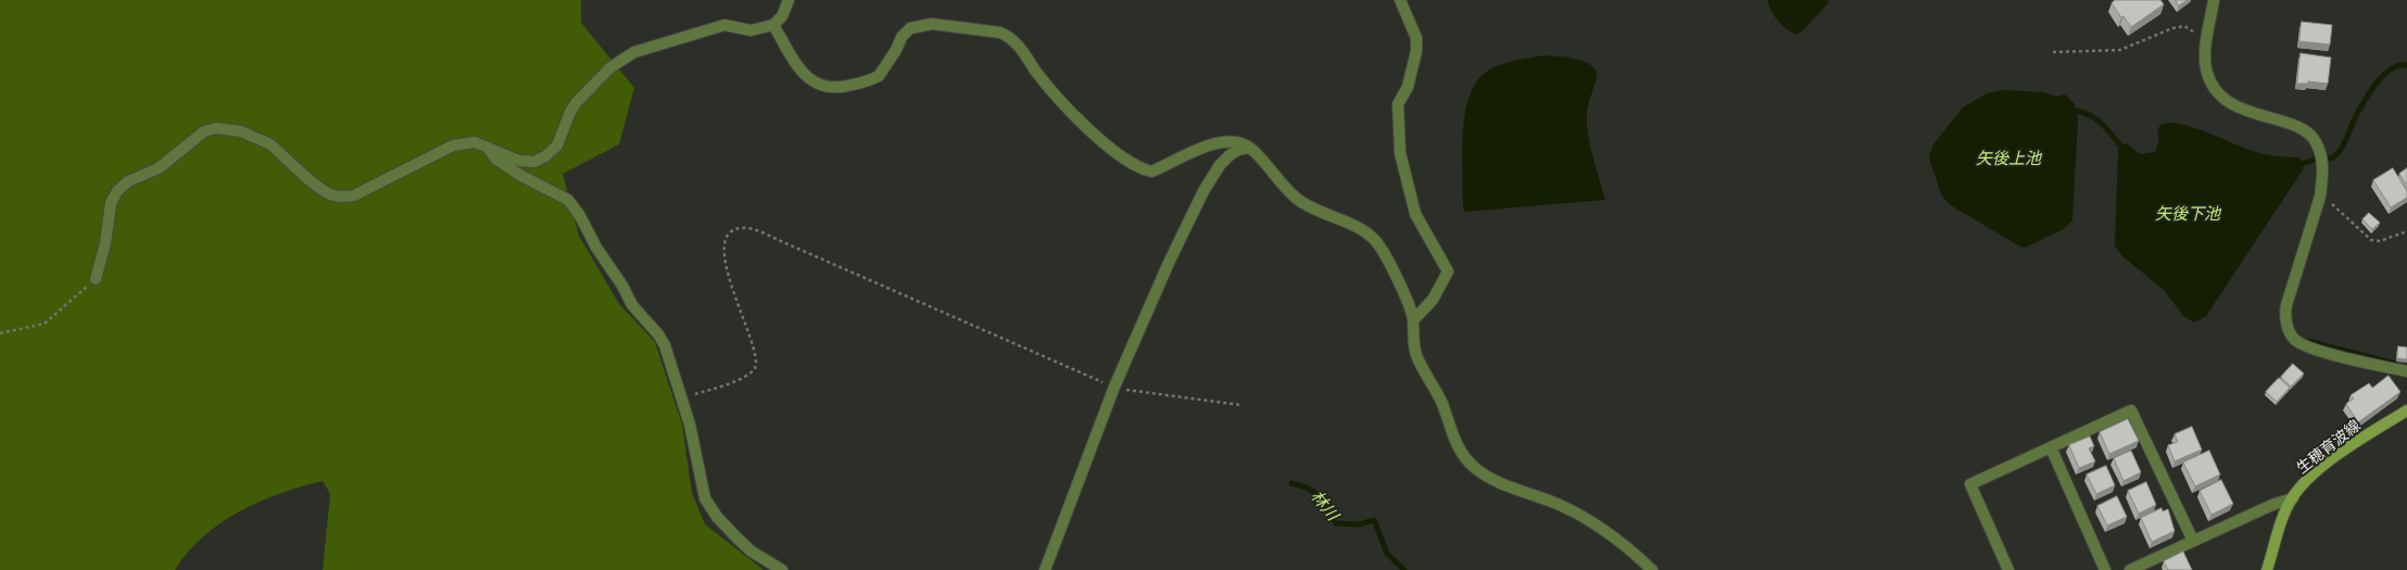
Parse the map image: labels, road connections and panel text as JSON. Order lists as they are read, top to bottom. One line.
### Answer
{"streets":{"main road":["生穂育波線"]},"water":["矢後上池","矢後下池","林川"]}
